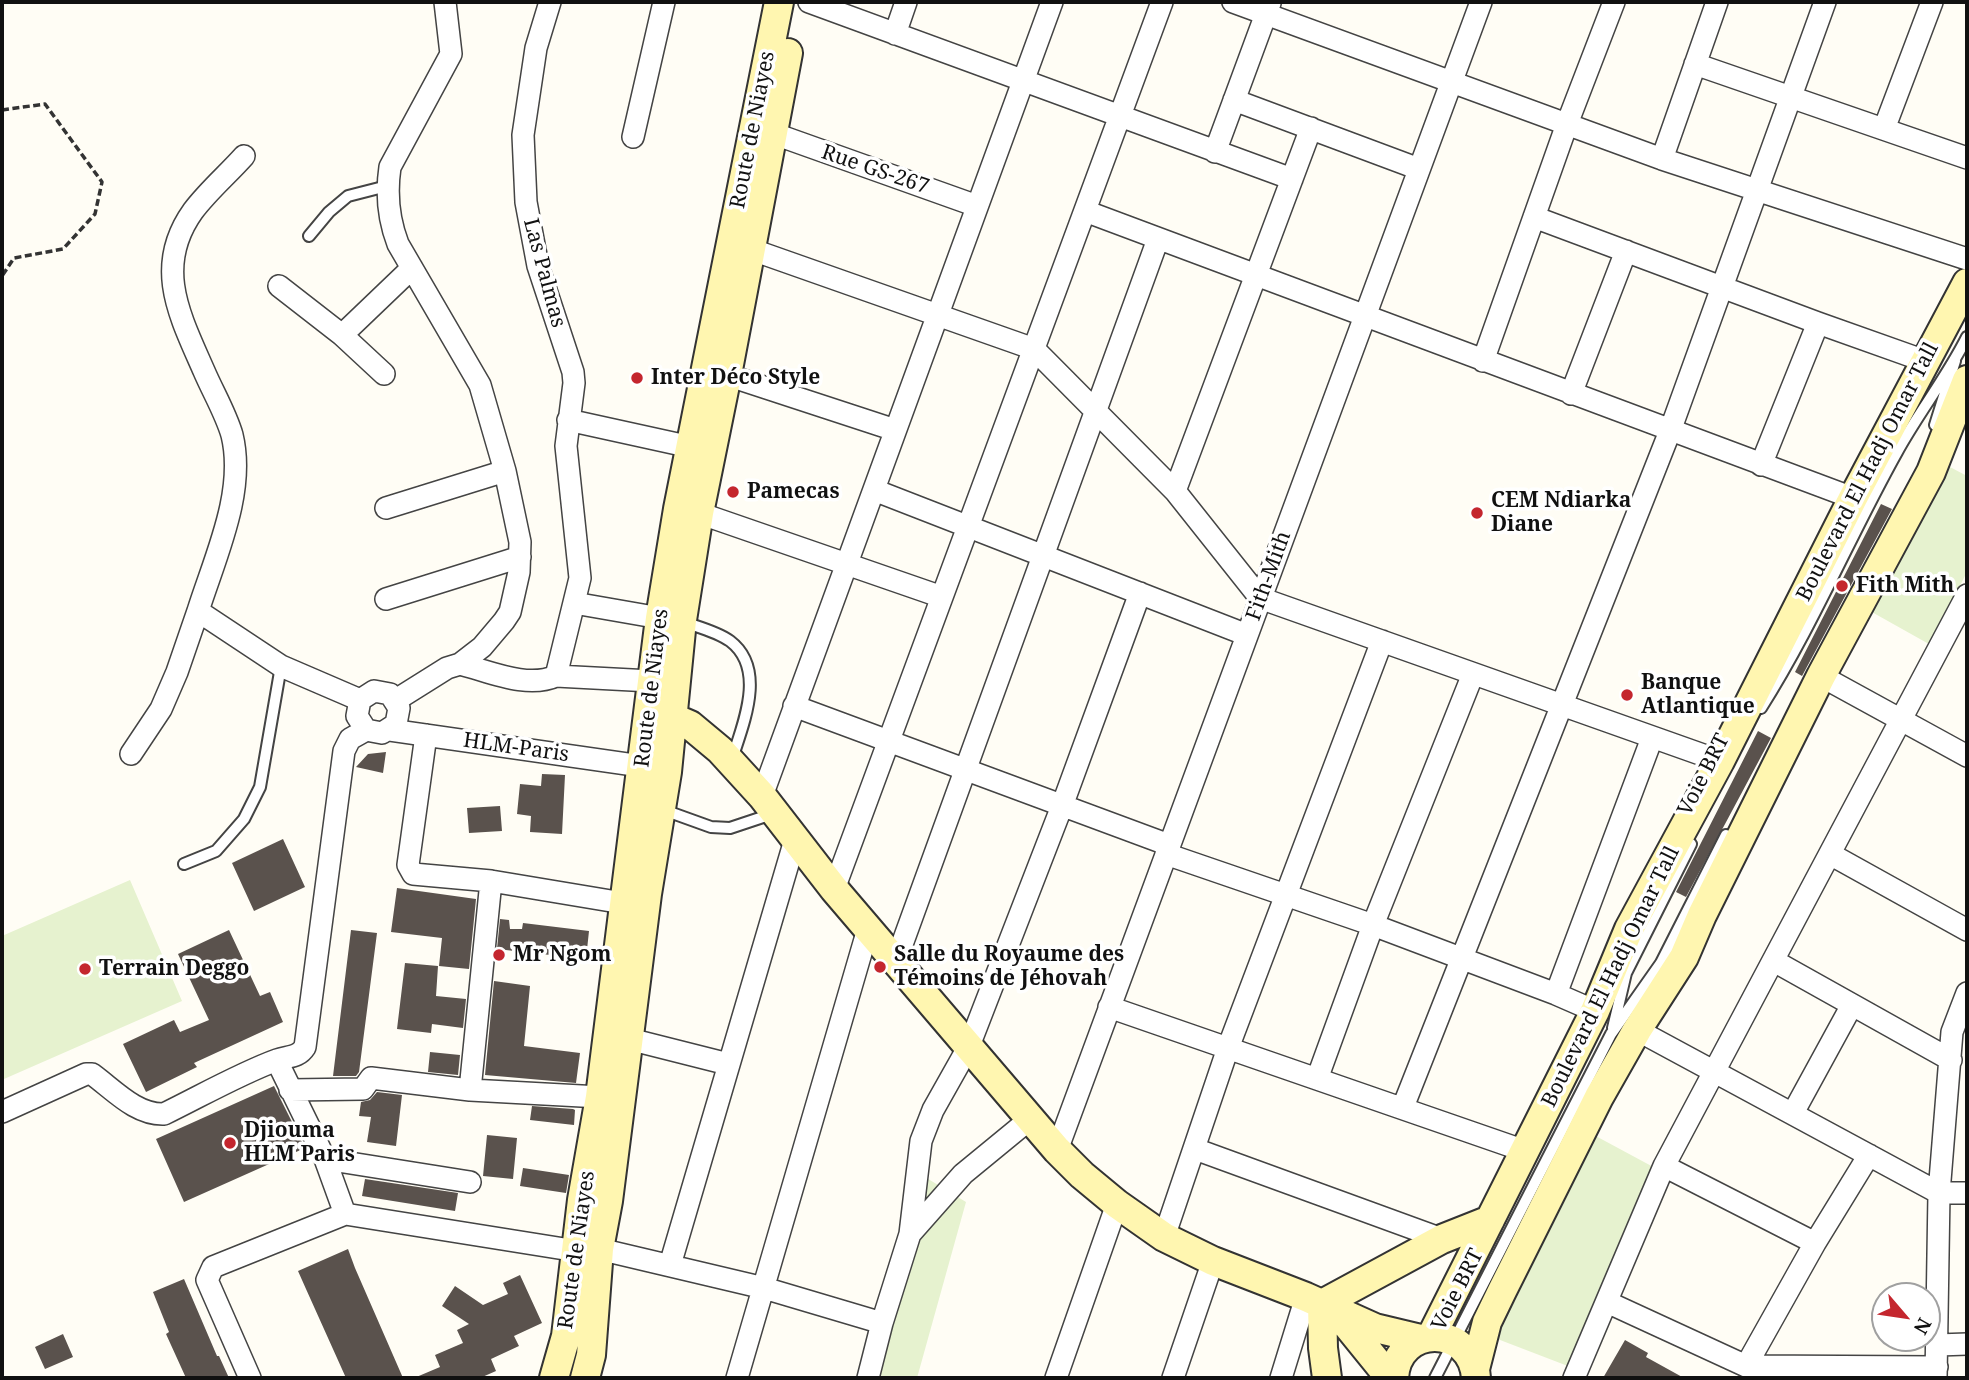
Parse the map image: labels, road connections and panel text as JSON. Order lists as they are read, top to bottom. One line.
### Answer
{"streets":{"main road":["Route de Niayes","Boulevard El Hadj Omar Tall"],"street":["Rue GS-267","Las Palmas","Fith-Mith","HLM-Paris"],"lane":["Voie BRT"]},"crossings":[["Route de Niayes","Rue GS-267"],["Route de Niayes","HLM-Paris"],["Boulevard El Hadj Omar Tall","Voie BRT"]],"places":["Inter Déco Style","Pamecas","CEM Ndiarka Diane","Fith Mith","Banque Atlantique","Mr Ngom","Salle du Royaume des Témoins de Jéhovah","Terrain Deggo","Djiouma HLM Paris"],"north":"bottom right"}
